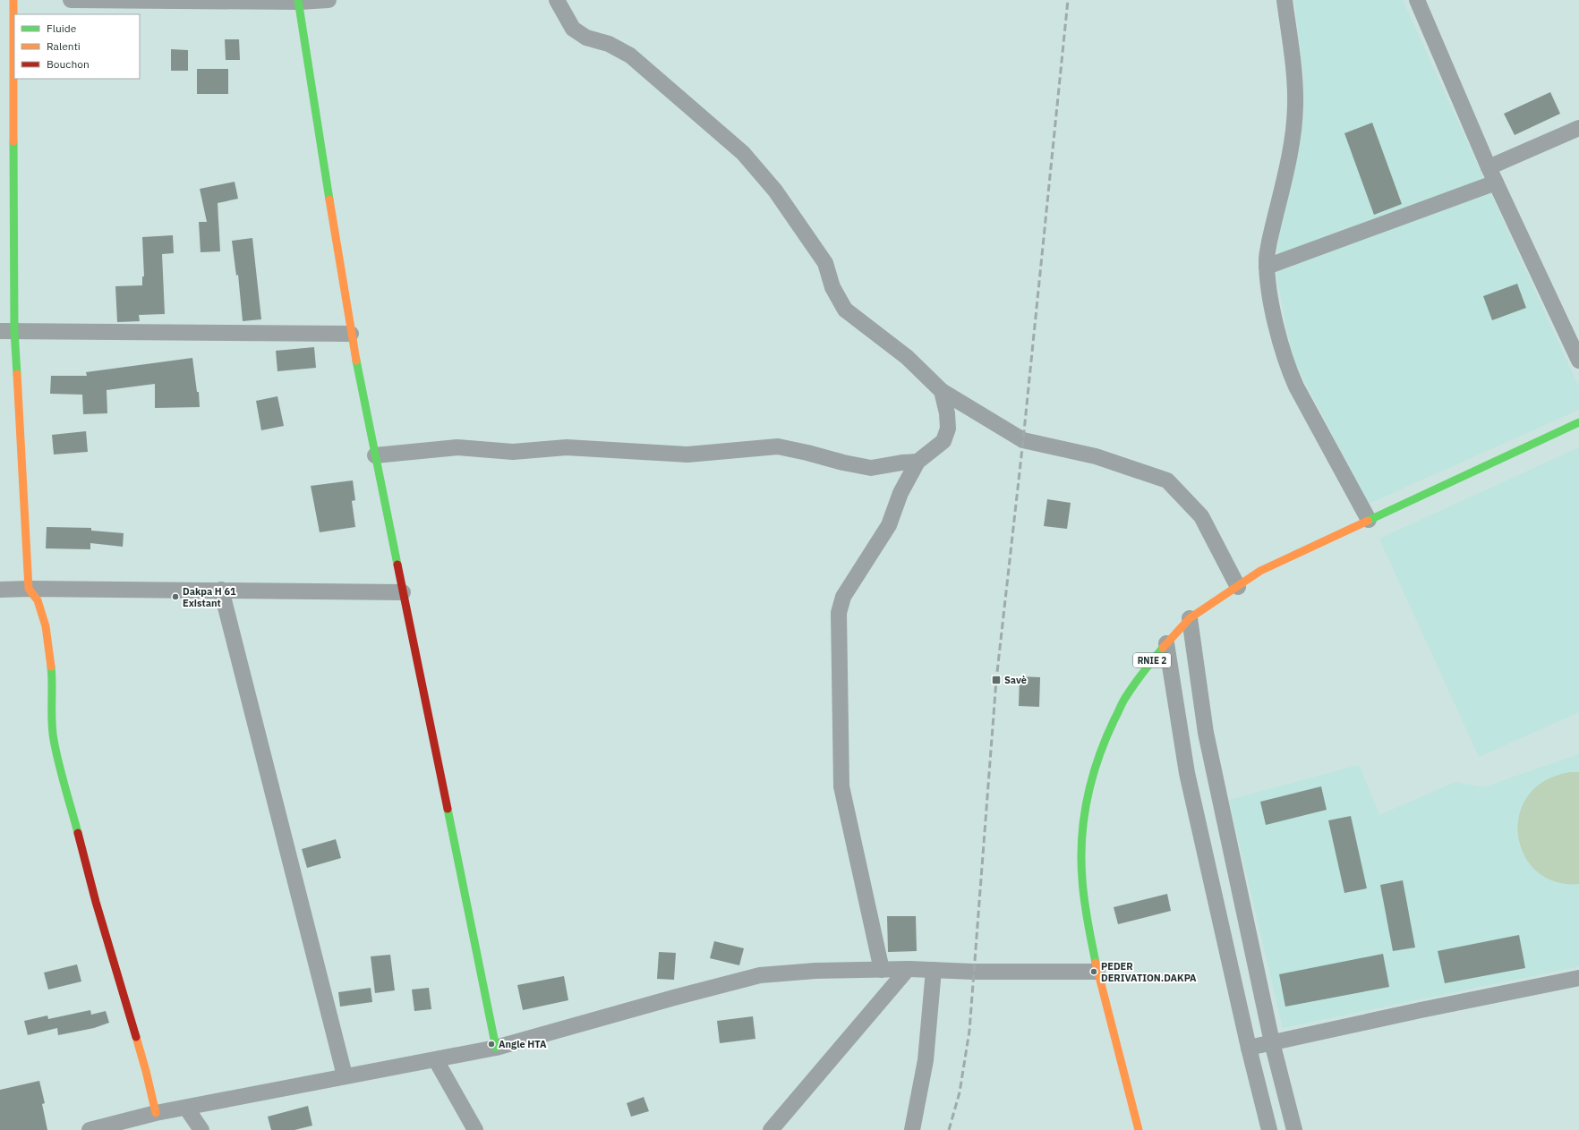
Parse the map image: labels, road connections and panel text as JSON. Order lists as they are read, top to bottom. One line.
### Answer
{"streets":{"street":["RNIE 2"]},"places":{"other":["Dakpa H 61 Existant","PEDER DERIVATION.DAKPA","Angle HTA"],"transit":["Savè"]},"legend":["Fluide","Ralenti","Bouchon"]}
